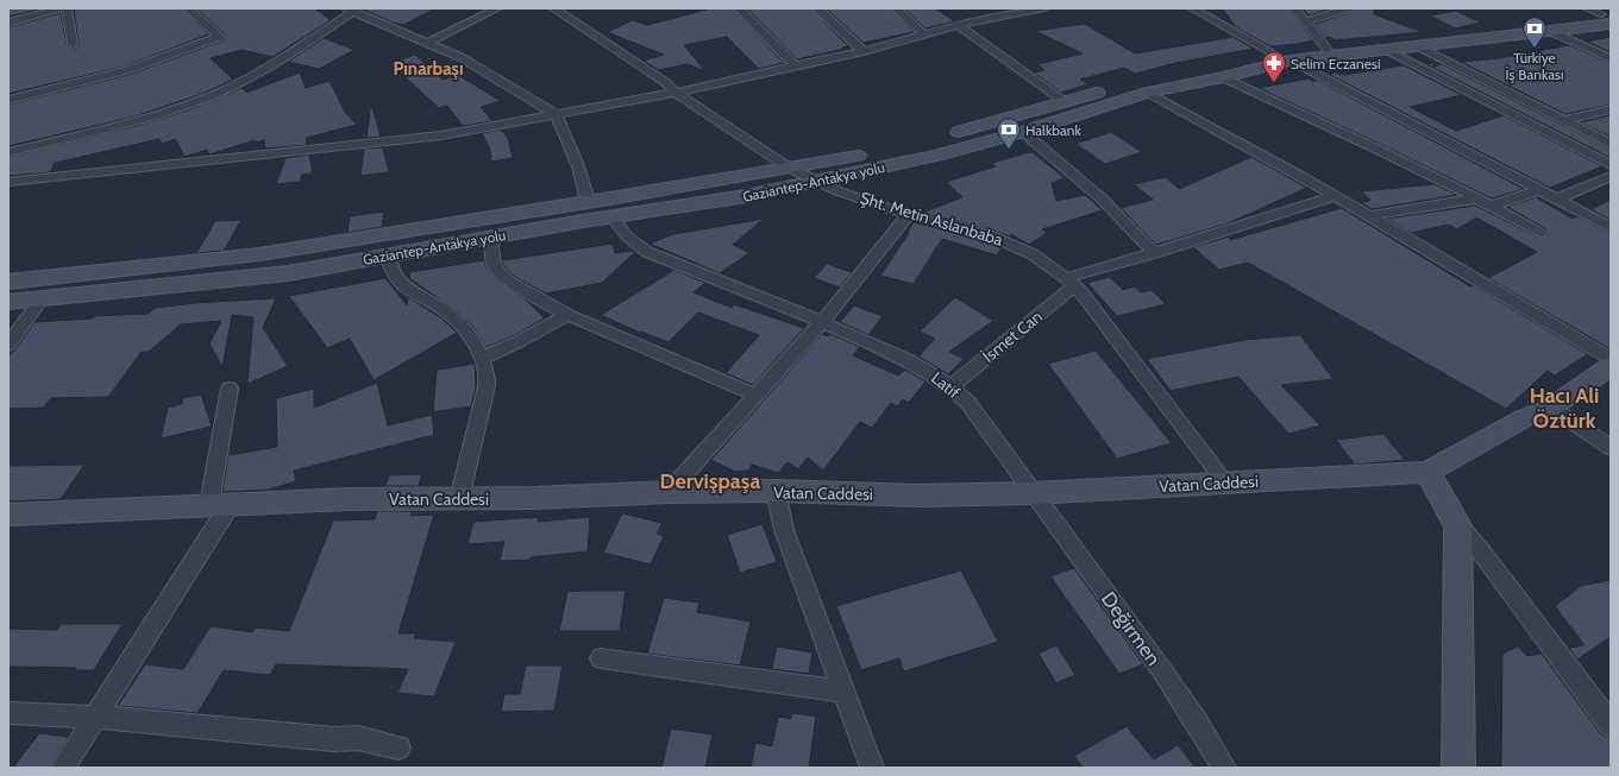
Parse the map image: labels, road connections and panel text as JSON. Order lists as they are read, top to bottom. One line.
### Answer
{"streets":{"main road":["Gaziantep-Antakya yolu","Vatan Caddesi"],"street":["Şht. Metin Aslanbaba","İsmet Can","Latif","Değirmen"]},"crossings":[["Gaziantep-Antakya yolu","Şht. Metin Aslanbaba"],["Gaziantep-Antakya yolu","Latif"],["Şht. Metin Aslanbaba","İsmet Can"],["Şht. Metin Aslanbaba","Vatan Caddesi"],["İsmet Can","Latif"],["Latif","Vatan Caddesi"],["Latif","Değirmen"],["Vatan Caddesi","Değirmen"]],"districts":["Pınarbaşı","Hacı Ali Öztürk","Dervişpaşa"],"places":{"bank":["Türkiye İş Bankası","Halkbank"],"pharmacy":["Selim Eczanesi"]}}
